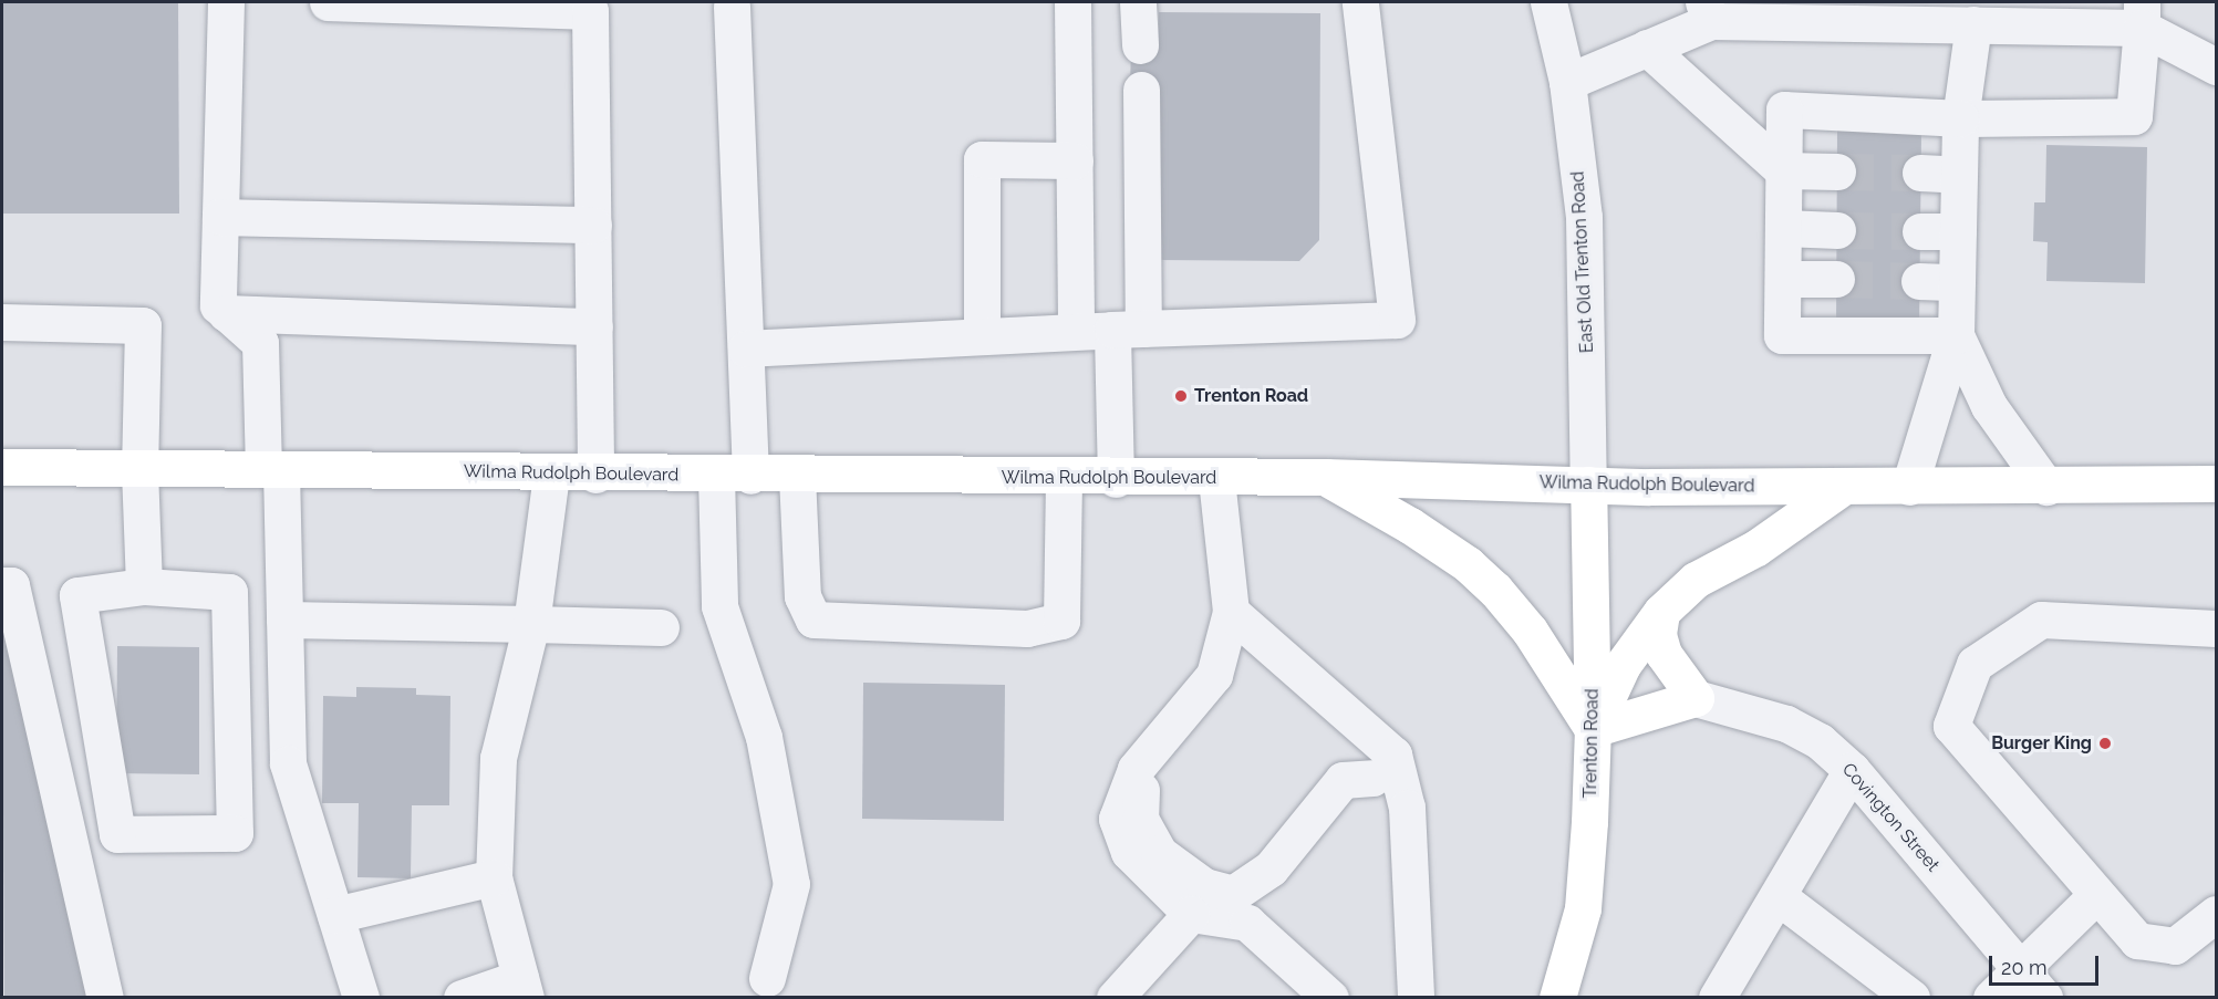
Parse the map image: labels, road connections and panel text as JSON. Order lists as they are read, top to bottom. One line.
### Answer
{"streets":{"main road":["Wilma Rudolph Boulevard","Trenton Road"],"street":["East Old Trenton Road","Covington Street"]},"crossings":[["East Old Trenton Road","Wilma Rudolph Boulevard"],["East Old Trenton Road","Trenton Road"],["Wilma Rudolph Boulevard","Trenton Road"]],"places":["Trenton Road","Burger King"],"scale_bar":"20 m"}
